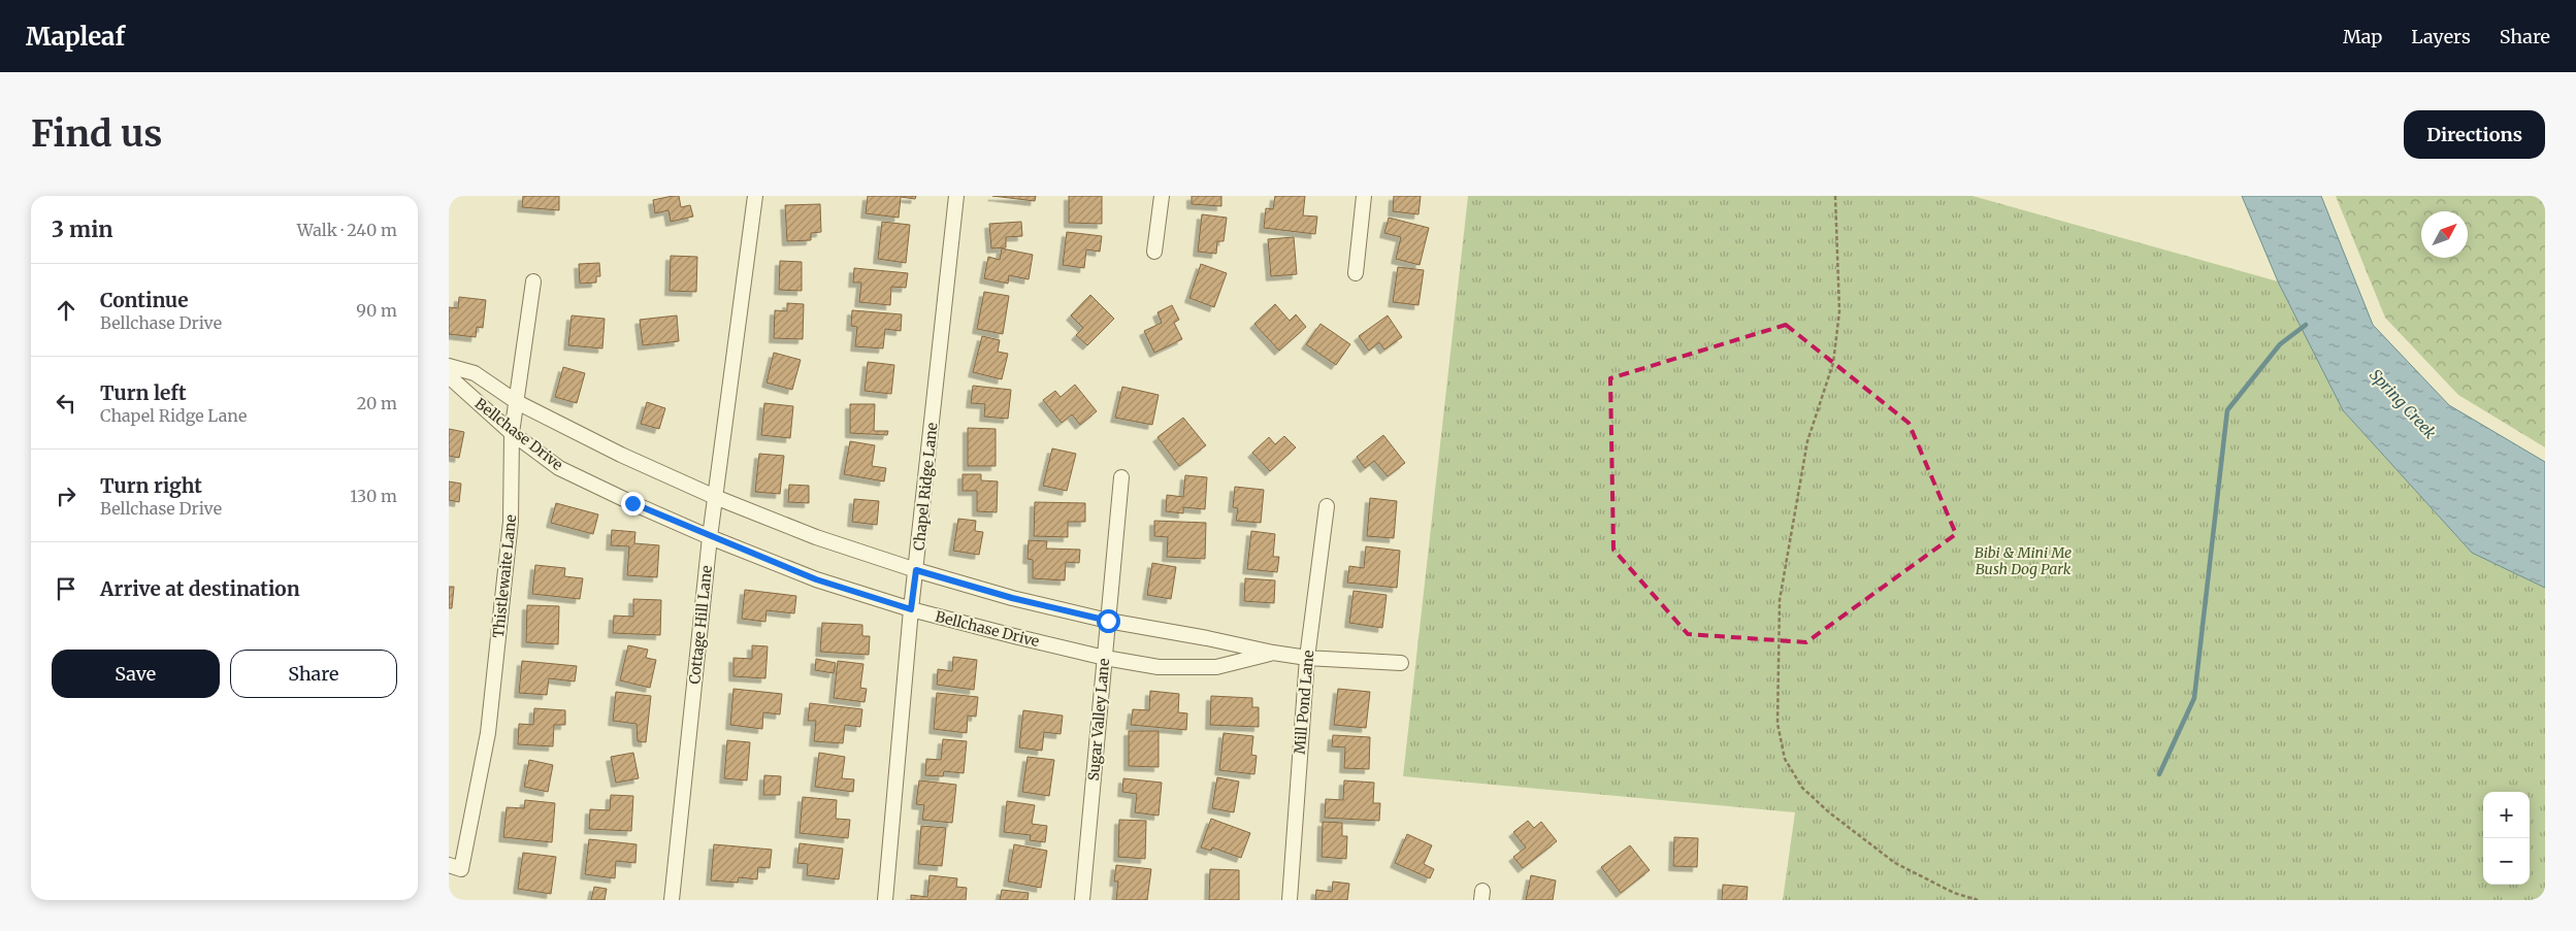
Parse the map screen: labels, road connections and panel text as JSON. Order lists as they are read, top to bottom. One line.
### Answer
{"streets":{"street":["Bellchase Drive","Chapel Ridge Lane","Thistlewaite Lane","Cottage Hill Lane","Mill Pond Lane","Sugar Valley Lane"]},"crossings":[["Bellchase Drive","Chapel Ridge Lane"],["Bellchase Drive","Thistlewaite Lane"],["Bellchase Drive","Cottage Hill Lane"],["Bellchase Drive","Mill Pond Lane"],["Bellchase Drive","Sugar Valley Lane"]],"water":["Spring Creek"],"parks":["Bibi & Mini Me Bush Dog Park"],"north":"top right","page":{"header":"Mapleaf","nav":["Map","Layers","Share"],"buttons":["Directions",["Save","Share"]],"title":"Find us","heading":["3 min","Walk · 240 m"],"list":[["Continue","Bellchase Drive","90 m"],["Turn left","Chapel Ridge Lane","20 m"],["Turn right","Bellchase Drive","130 m"],"Arrive at destination"],"map_buttons":["+","−"]}}
